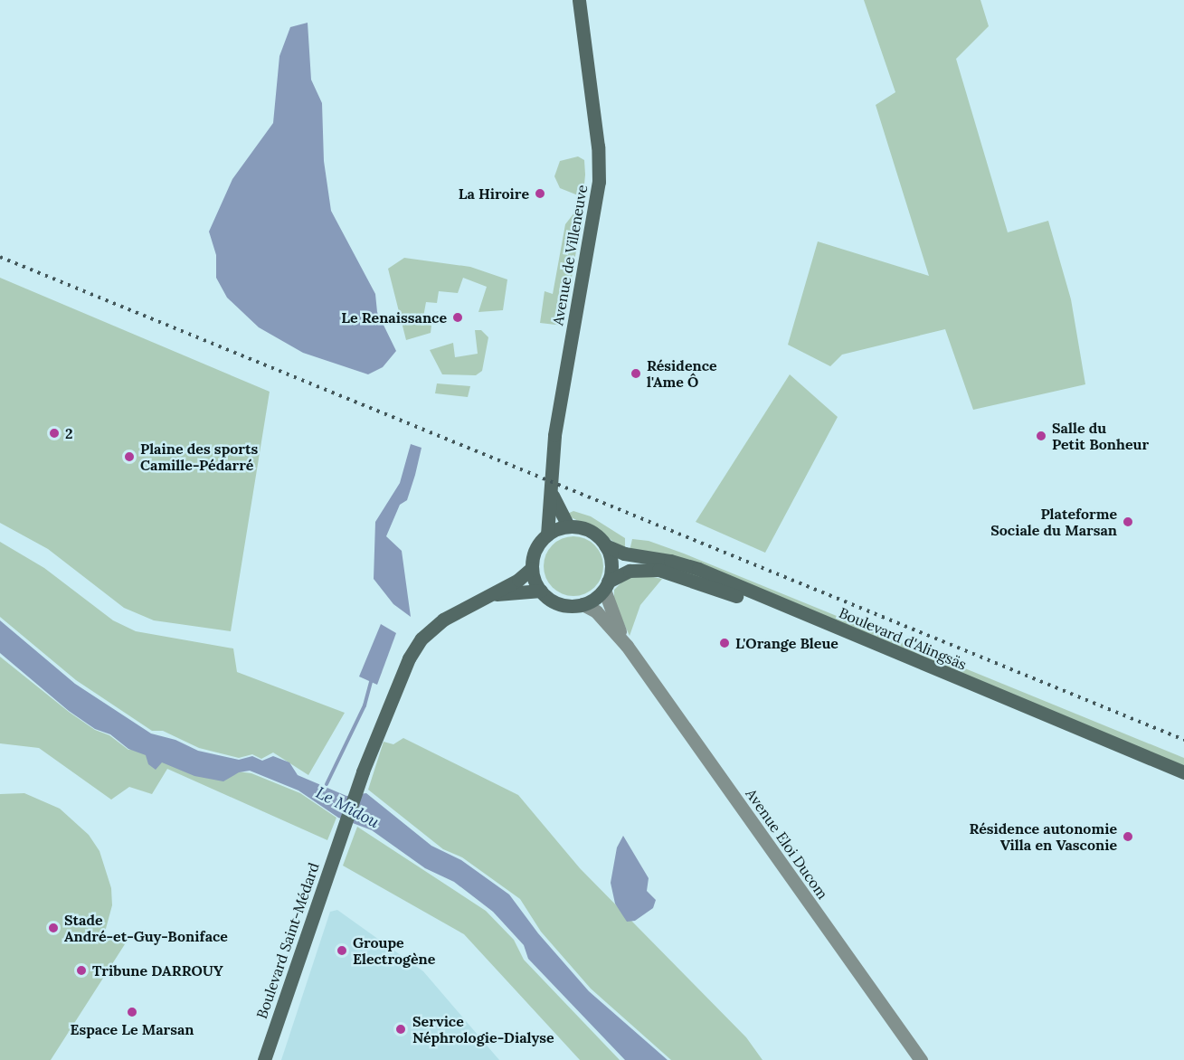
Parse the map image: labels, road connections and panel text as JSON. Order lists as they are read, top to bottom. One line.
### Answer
{"streets":{"main road":["Avenue de Villeneuve","Boulevard d'Alingsäs","Boulevard Saint-Médard"],"street":["Avenue Eloi Ducom"]},"crossings":[["Avenue de Villeneuve","Boulevard d'Alingsäs"],["Avenue de Villeneuve","Avenue Eloi Ducom"],["Boulevard d'Alingsäs","Avenue Eloi Ducom"]],"water":["Le Midou"],"places":["La Hiroire","Le Renaissance","Résidence l'Ame Ô","2","Salle du Petit Bonheur","Plaine des sports Camille-Pédarré","Plateforme Sociale du Marsan","L'Orange Bleue","Résidence autonomie Villa en Vasconie","Stade André-et-Guy-Boniface","Groupe Electrogène","Tribune DARROUY","Espace Le Marsan","Service Néphrologie-Dialyse"]}
